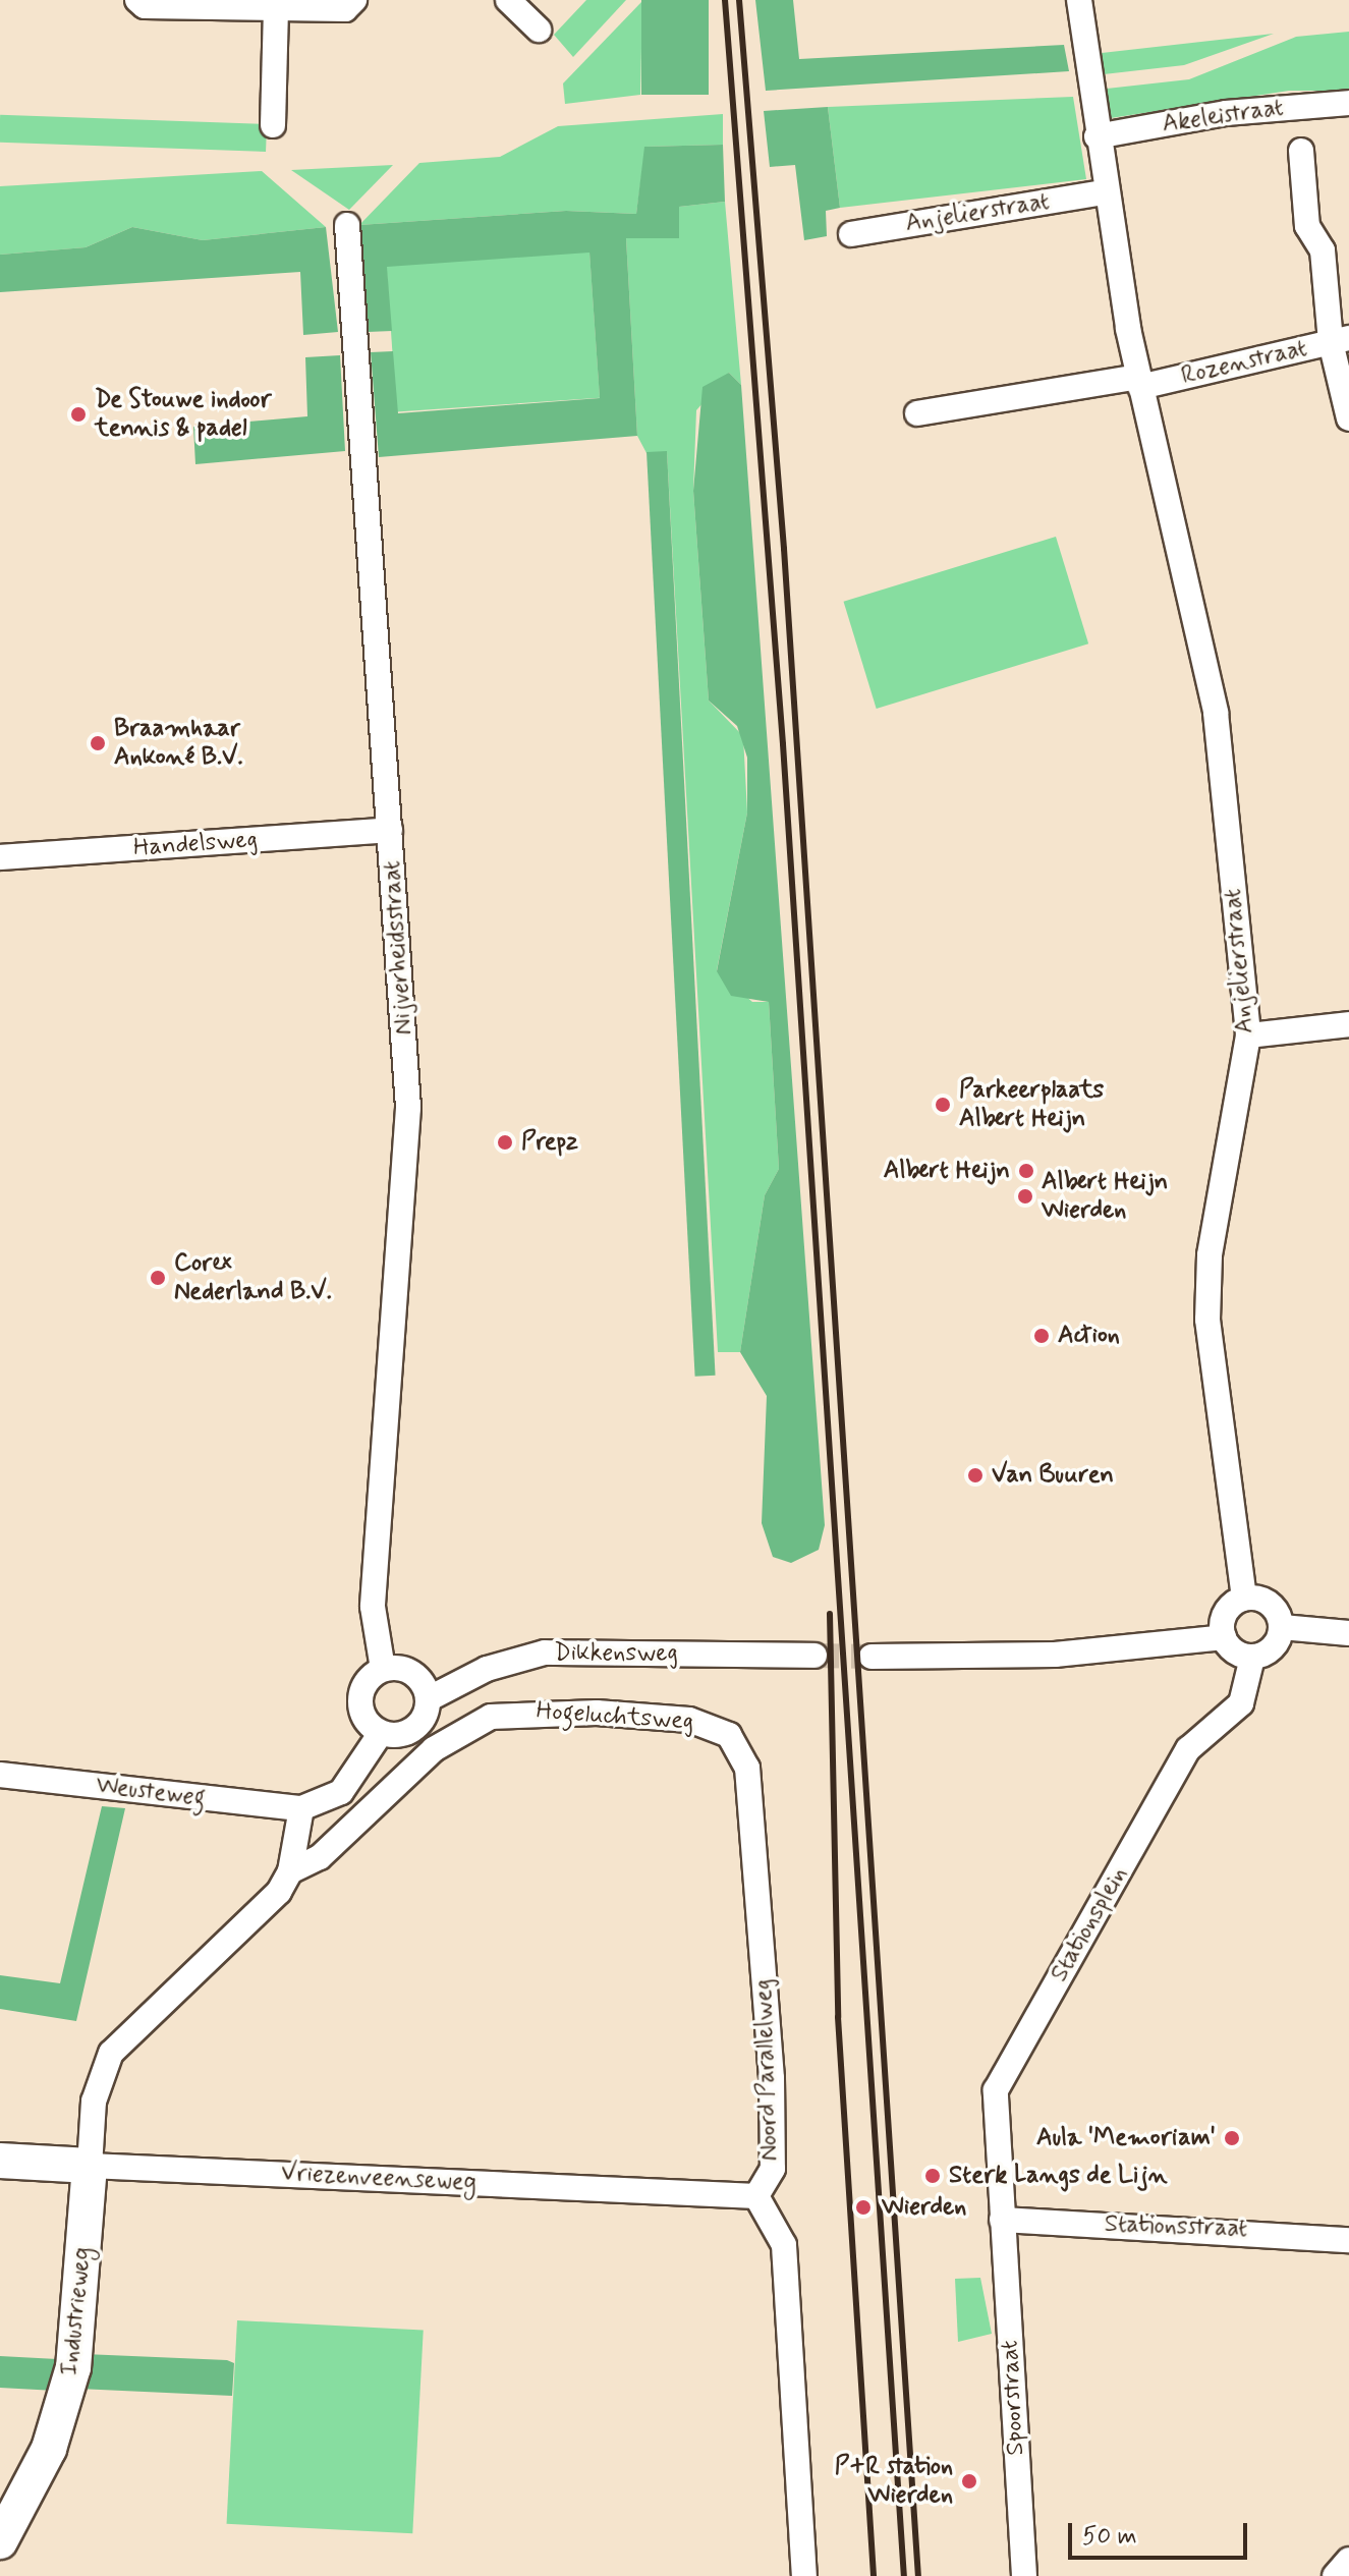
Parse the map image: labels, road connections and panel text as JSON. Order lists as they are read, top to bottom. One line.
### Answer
{"streets":{"main road":["Vriezenveenseweg","Industrieweg"],"street":["Akeleistraat","Anjelierstraat","Rozenstraat","Handelsweg","Nijverheidsstraat","Dikkensweg","Hogeluchtsweg","Weusteweg","Stationsplein","Noord Parallelweg","Stationsstraat","Spoorstraat"]},"crossings":[["Akeleistraat","Anjelierstraat"],["Anjelierstraat","Rozenstraat"],["Anjelierstraat","Stationsplein"],["Handelsweg","Nijverheidsstraat"],["Nijverheidsstraat","Dikkensweg"],["Hogeluchtsweg","Weusteweg"],["Hogeluchtsweg","Noord Parallelweg"],["Hogeluchtsweg","Vriezenveenseweg"],["Hogeluchtsweg","Industrieweg"],["Stationsplein","Stationsstraat"],["Stationsplein","Spoorstraat"],["Noord Parallelweg","Vriezenveenseweg"],["Vriezenveenseweg","Industrieweg"],["Stationsstraat","Spoorstraat"]],"places":["De Stouwe indoor tennis & padel","Braamhaar Ankoné B.V.","Parkeerplaats Albert Heijn","Prepz","Albert Heijn","Albert Heijn Wierden","Corex Nederland B.V.","Action","Van Buuren","Aula 'Memoriam'","Sterk Langs de Lijn","Wierden","P+R station Wierden"],"scale_bar":"50 m"}
